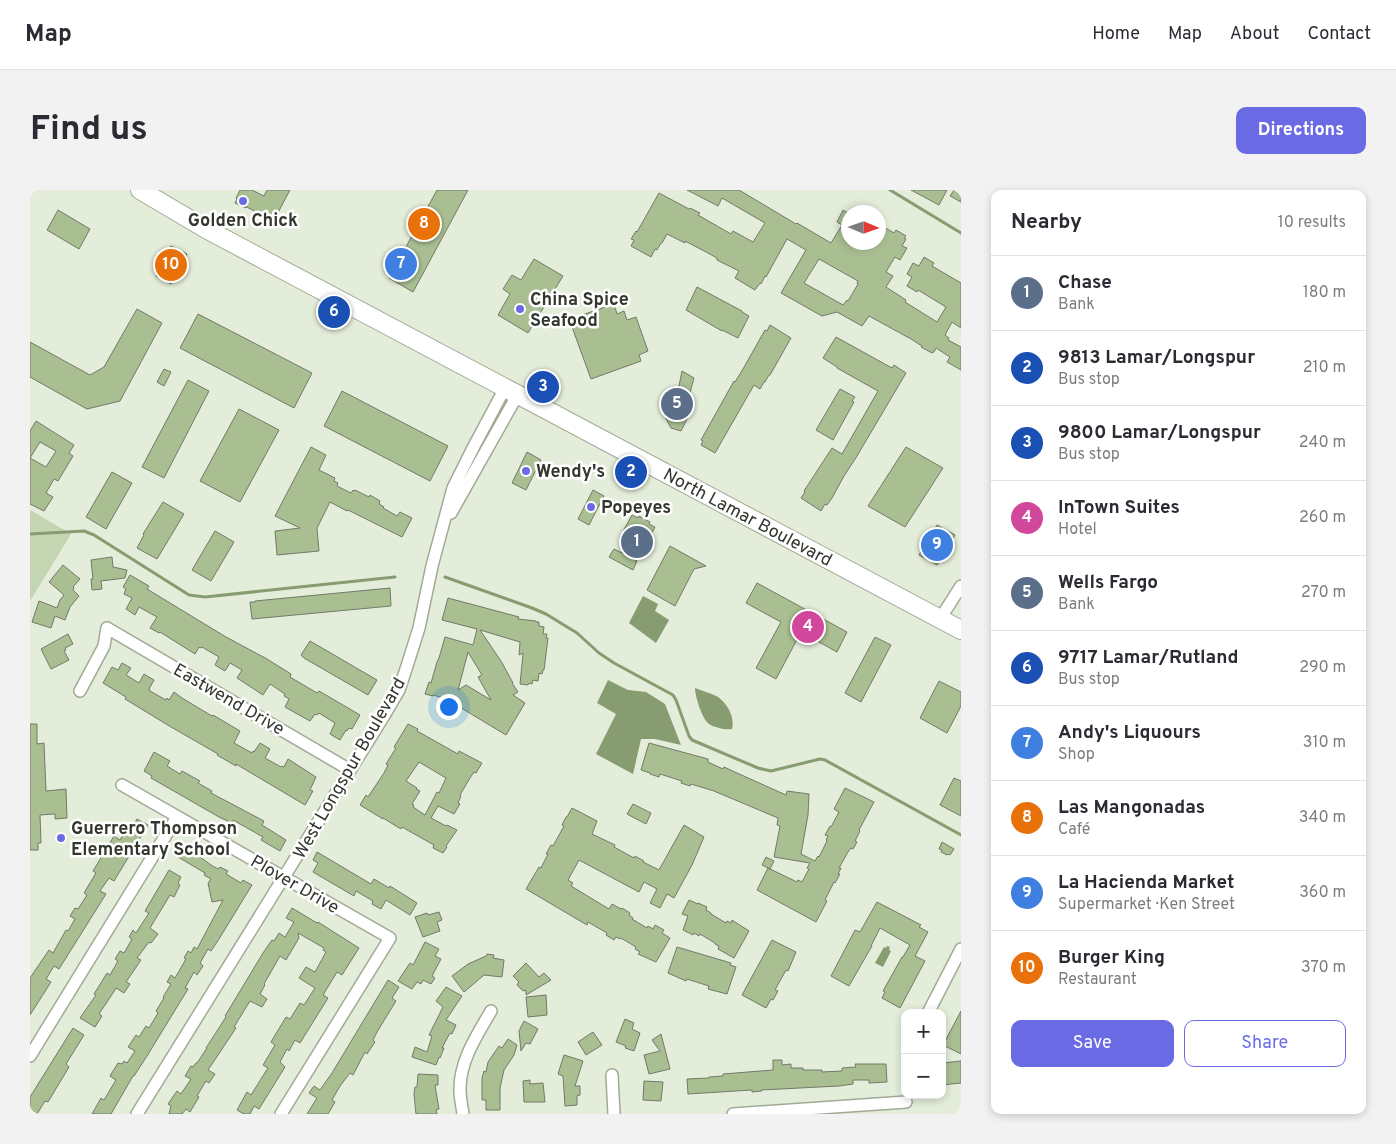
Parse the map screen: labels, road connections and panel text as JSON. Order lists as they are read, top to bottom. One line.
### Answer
{"streets":{"main road":["North Lamar Boulevard"],"street":["Eastwend Drive","West Longspur Boulevard","Plover Drive"]},"crossings":[["North Lamar Boulevard","West Longspur Boulevard"],["Eastwend Drive","West Longspur Boulevard"],["West Longspur Boulevard","Plover Drive"]],"places":["Golden Chick","China Spice Seafood","Wendy's","Popeyes","Guerrero Thompson Elementary School"],"north":"right","page":{"header":"Map","nav":["Home","Map","About","Contact"],"buttons":["Directions",["Save","Share"]],"title":"Find us","heading":["Nearby","10 results"],"pins":["8","7","10","6","3","5","2","1","9","4"],"list":[{"mark":"1","name":"Chase","note":"Bank","value":"180 m"},{"mark":"2","name":"9813 Lamar/Longspur","note":"Bus stop","value":"210 m"},{"mark":"3","name":"9800 Lamar/Longspur","note":"Bus stop","value":"240 m"},{"mark":"4","name":"InTown Suites","note":"Hotel","value":"260 m"},{"mark":"5","name":"Wells Fargo","note":"Bank","value":"270 m"},{"mark":"6","name":"9717 Lamar/Rutland","note":"Bus stop","value":"290 m"},{"mark":"7","name":"Andy's Liquours","note":"Shop","value":"310 m"},{"mark":"8","name":"Las Mangonadas","note":"Café","value":"340 m"},{"mark":"9","name":"La Hacienda Market","note":"Supermarket · Ken Street","value":"360 m"},{"mark":"10","name":"Burger King","note":"Restaurant","value":"370 m"}],"map_buttons":["+","−"]}}
